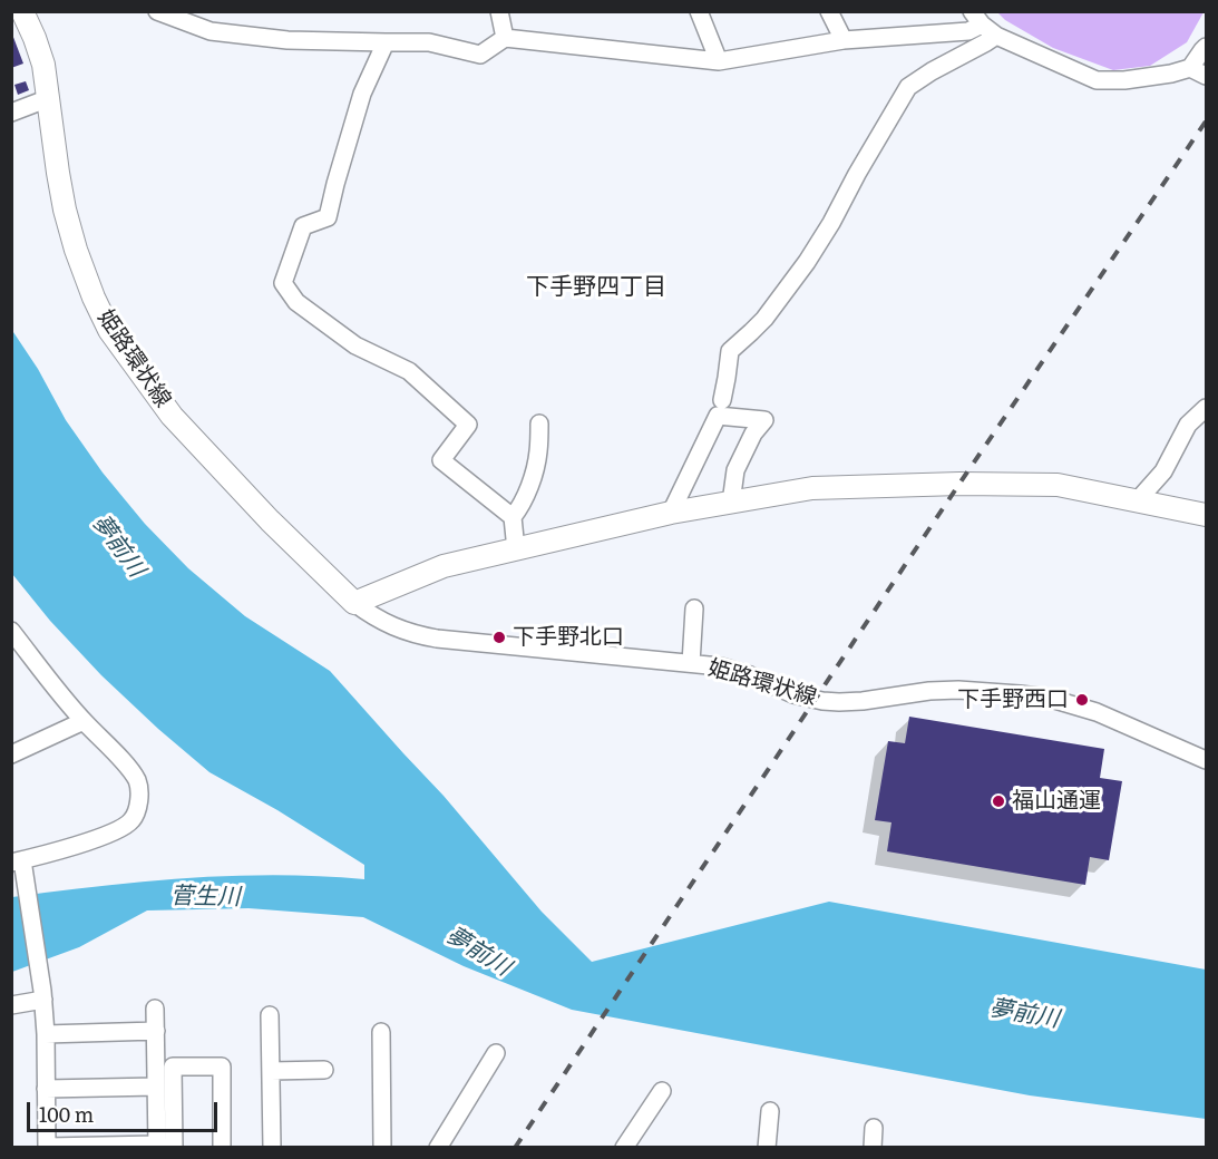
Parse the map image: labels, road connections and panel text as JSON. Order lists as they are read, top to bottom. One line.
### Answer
{"streets":{"main road":["姫路環状線"]},"districts":["下手野四丁目"],"water":["夢前川","菅生川"],"places":["下手野北口","下手野西口","福山通運"],"scale_bar":"100 m"}
